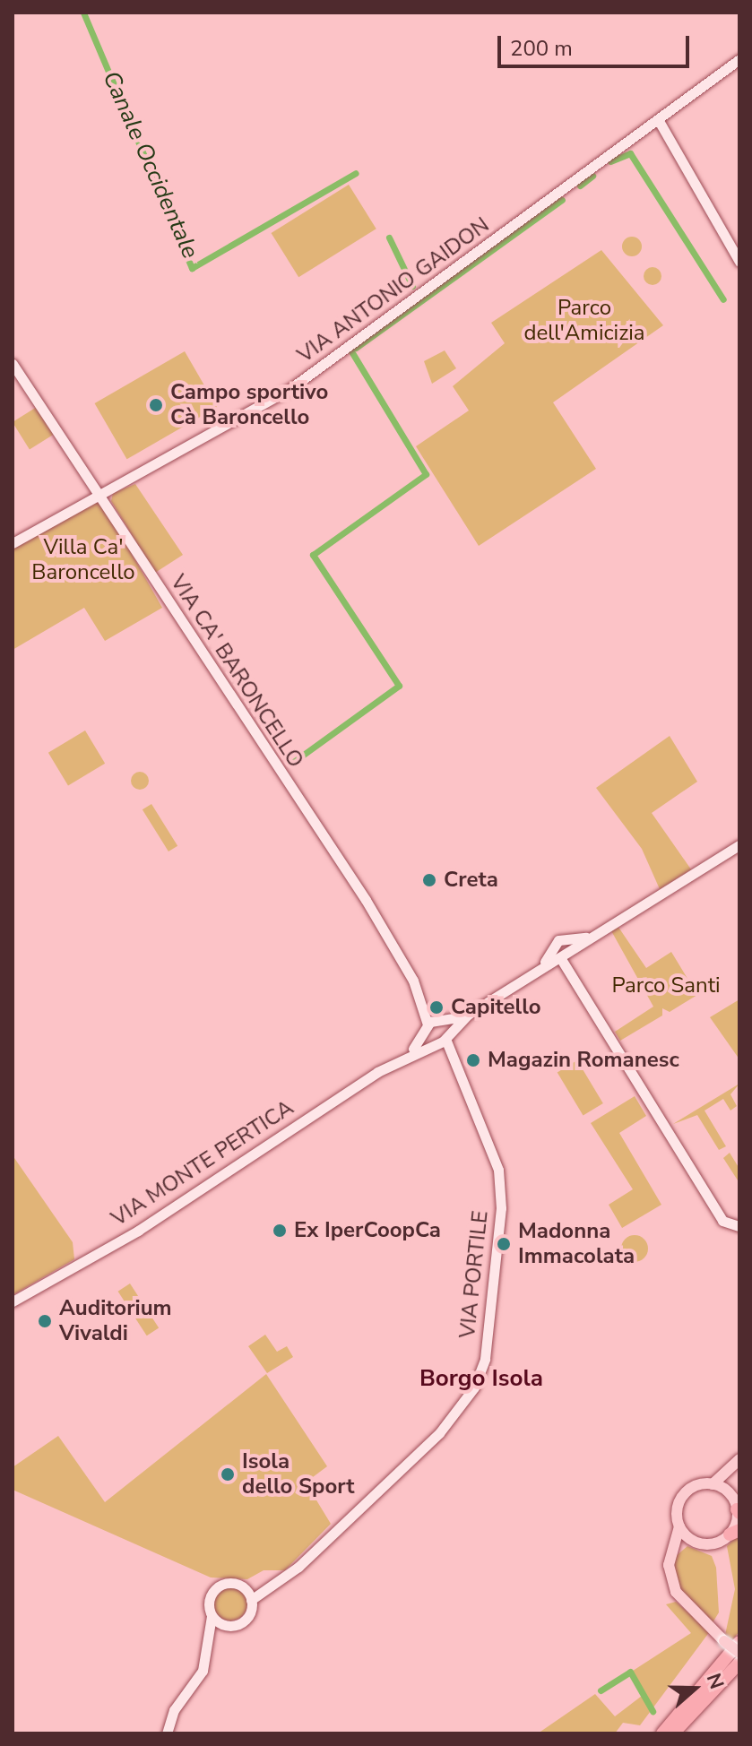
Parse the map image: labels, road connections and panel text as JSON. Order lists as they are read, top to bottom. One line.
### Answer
{"streets":{"street":["VIA ANTONIO GAIDON","VIA CA' BARONCELLO","VIA MONTE PERTICA","VIA PORTILE"]},"crossings":[["VIA ANTONIO GAIDON","VIA CA' BARONCELLO"],["VIA CA' BARONCELLO","VIA MONTE PERTICA"],["VIA CA' BARONCELLO","VIA PORTILE"],["VIA MONTE PERTICA","VIA PORTILE"]],"districts":["Borgo Isola"],"water":["Canale Occidentale"],"parks":["Parco dell'Amicizia","Villa Ca' Baroncello","Parco Santi"],"places":["Campo sportivo Cà Baroncello","Creta","Capitello","Magazin Romanesc","Ex IperCoopCa","Madonna Immacolata","Auditorium Vivaldi","Isola dello Sport"],"scale_bar":"200 m","north":"right"}
